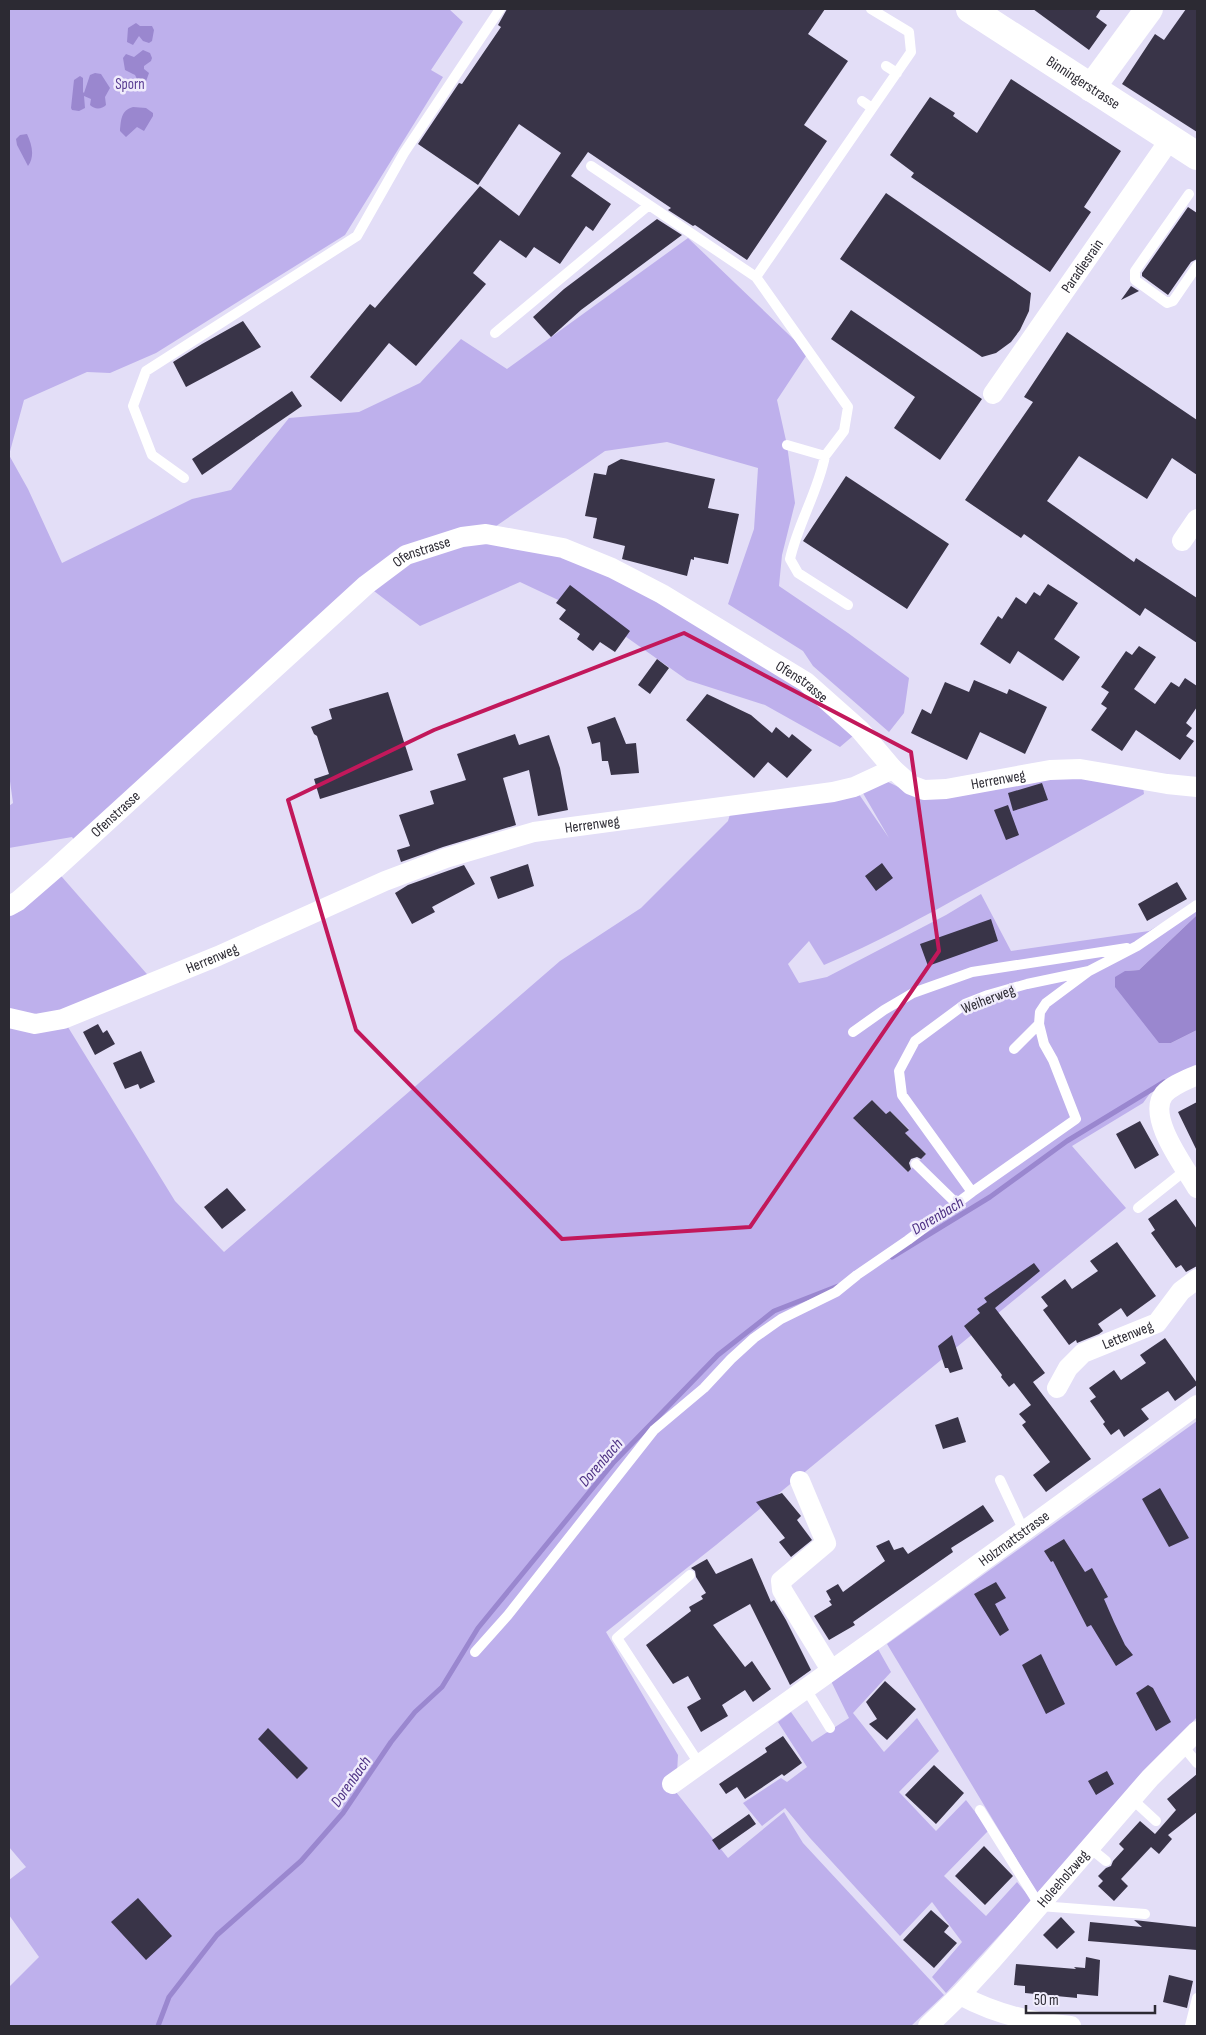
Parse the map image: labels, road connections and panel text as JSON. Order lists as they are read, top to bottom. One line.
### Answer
{"streets":{"street":["Binningerstrasse","Paradiesrain","Ofenstrasse","Herrenweg","Lettenweg","Holzmattstrasse","Holeeholzweg"],"lane":["Weiherweg"]},"crossings":[["Binningerstrasse","Paradiesrain"],["Ofenstrasse","Herrenweg"]],"water":["Dorenbach"],"parks":["Sporn"],"scale_bar":"50 m"}
